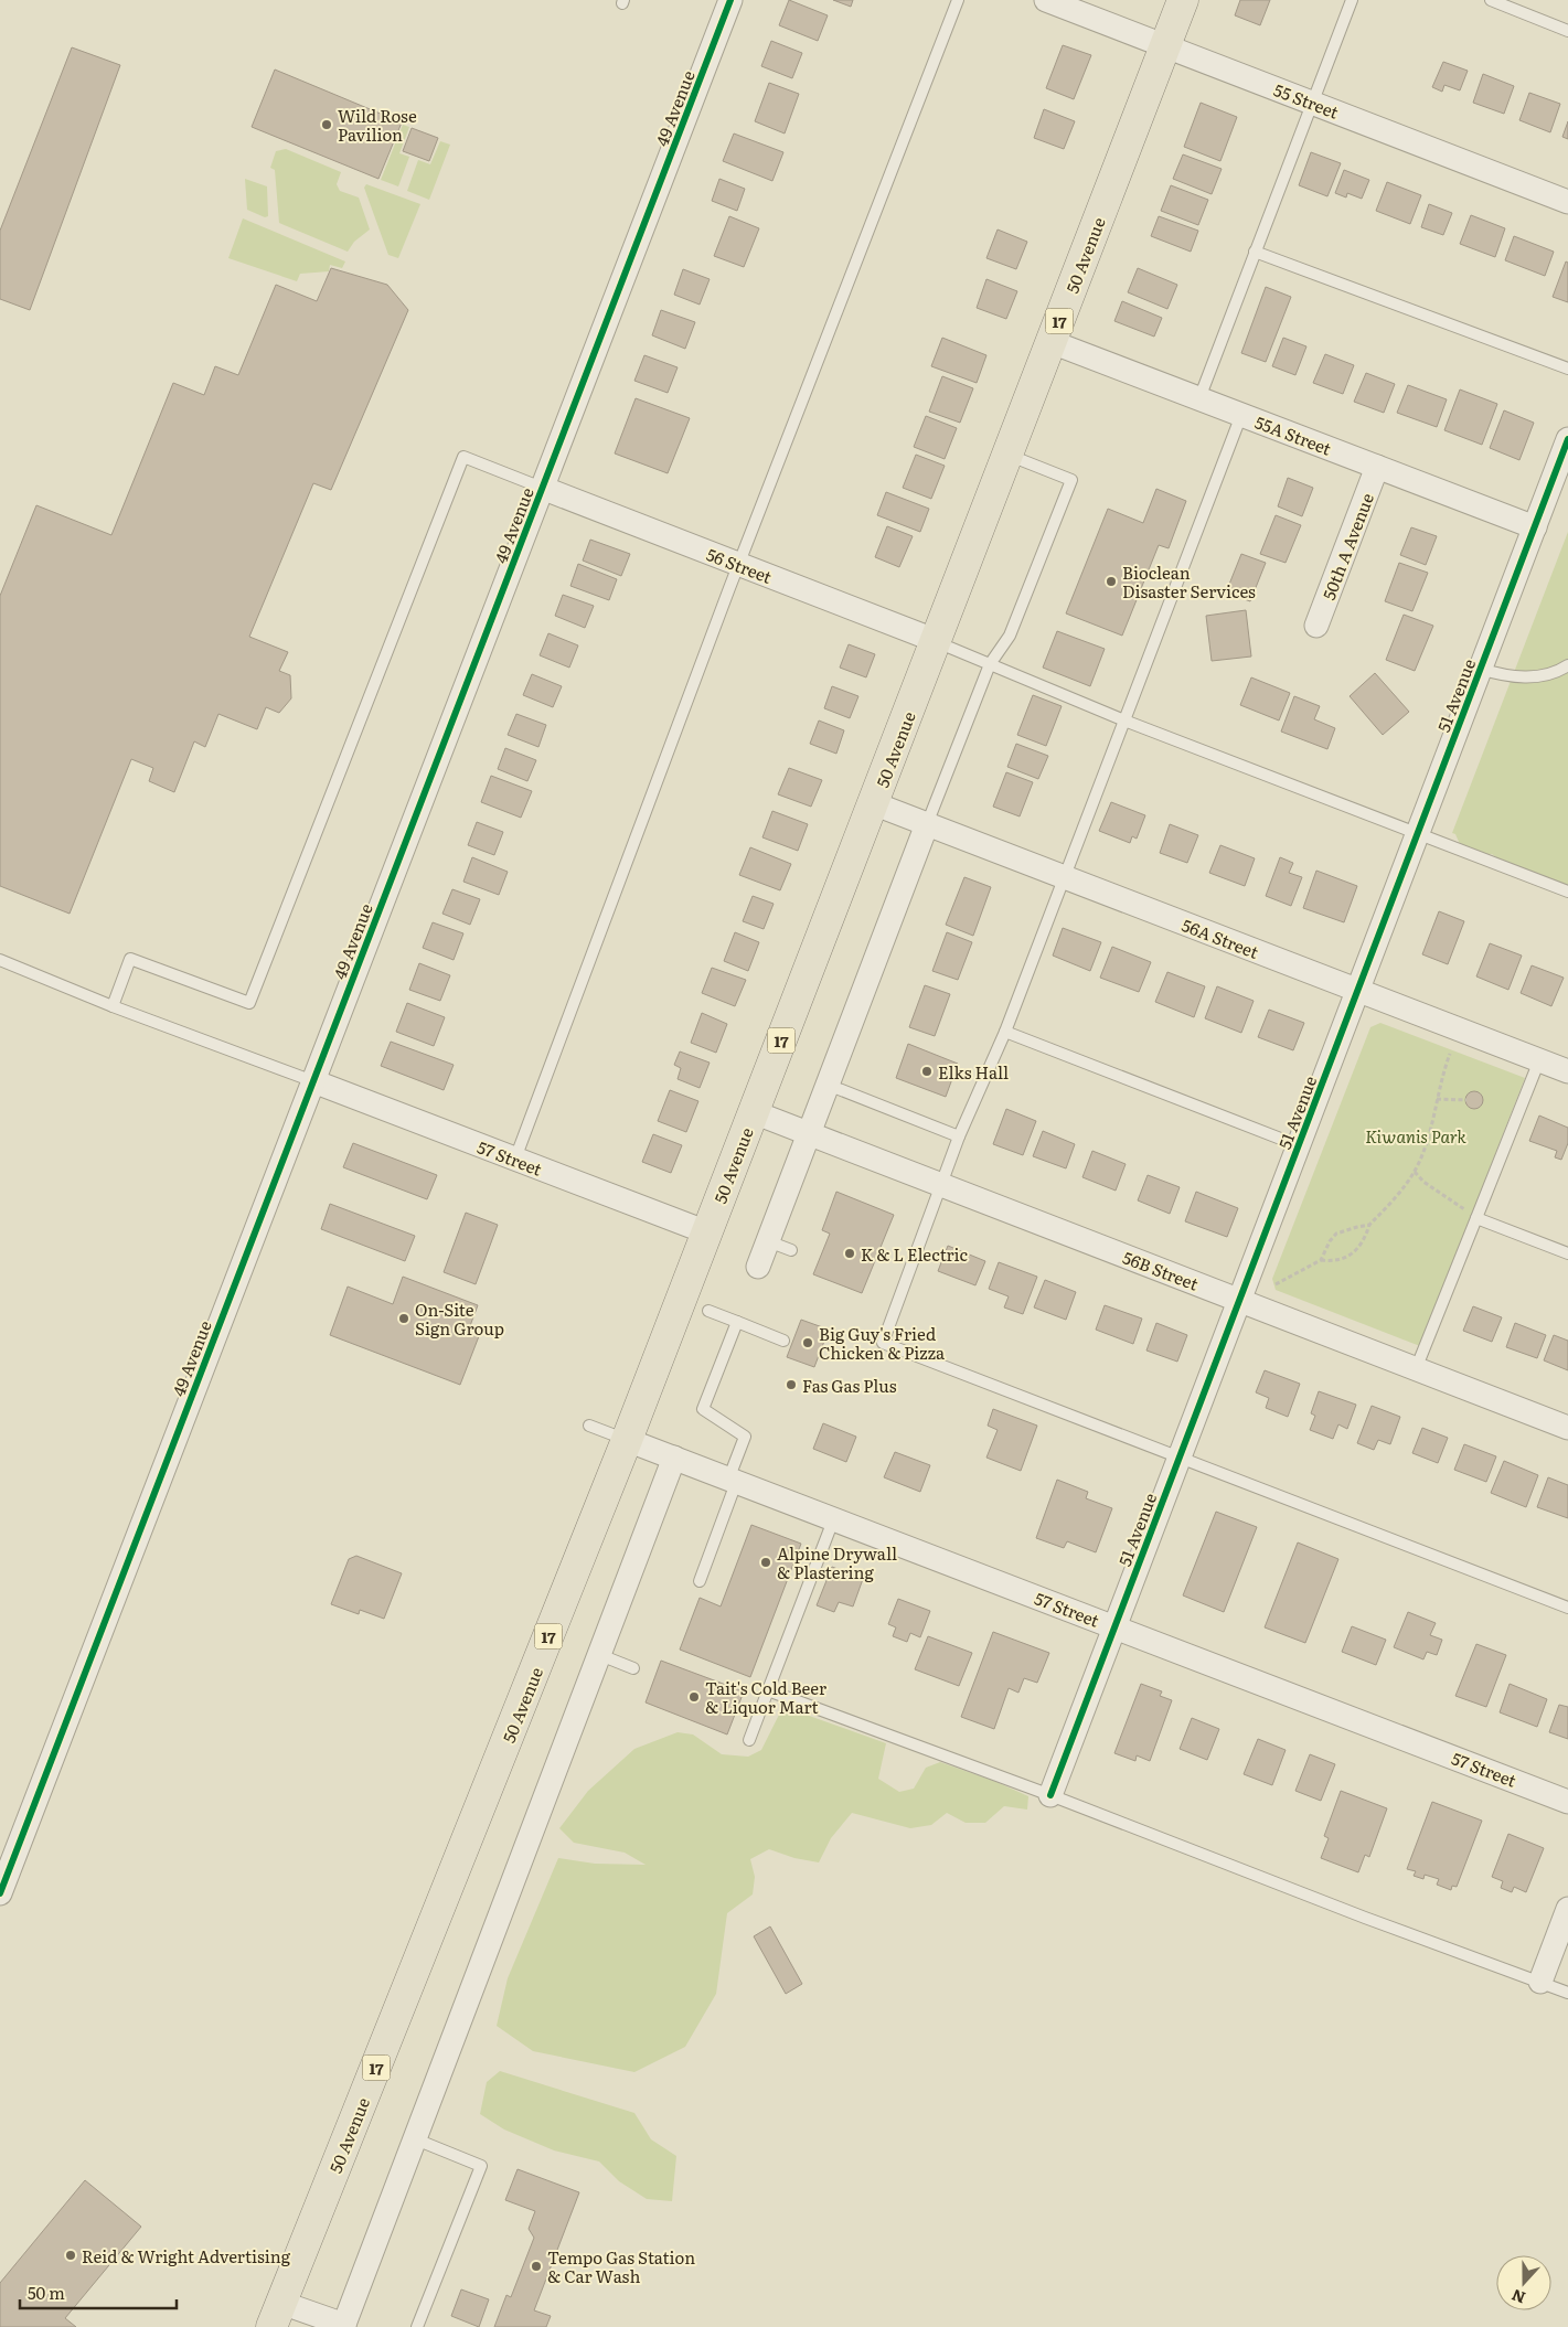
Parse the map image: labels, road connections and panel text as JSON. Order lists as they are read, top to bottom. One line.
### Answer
{"streets":{"main road":["50 Avenue","17"],"street":["55 Street","49 Avenue","55A Street","50th A Avenue","56 Street","51 Avenue","56A Street","57 Street","56B Street"]},"crossings":[["55 Street","50 Avenue"],["49 Avenue","56 Street"],["49 Avenue","57 Street"],["50 Avenue","55A Street"],["50 Avenue","56 Street"],["50 Avenue","56A Street"],["50 Avenue","57 Street"],["50 Avenue","56B Street"],["55A Street","50th A Avenue"],["55A Street","51 Avenue"],["51 Avenue","56A Street"],["51 Avenue","57 Street"],["51 Avenue","56B Street"]],"parks":["Kiwanis Park"],"places":["Wild Rose Pavilion","Bioclean Disaster Services","Elks Hall","K & L Electric","On-Site Sign Group","Big Guy's Fried Chicken & Pizza","Fas Gas Plus","Alpine Drywall & Plastering","Tait's Cold Beer & Liquor Mart","Reid & Wright Advertising","Tempo Gas Station & Car Wash"],"scale_bar":"50 m","north":"bottom"}
